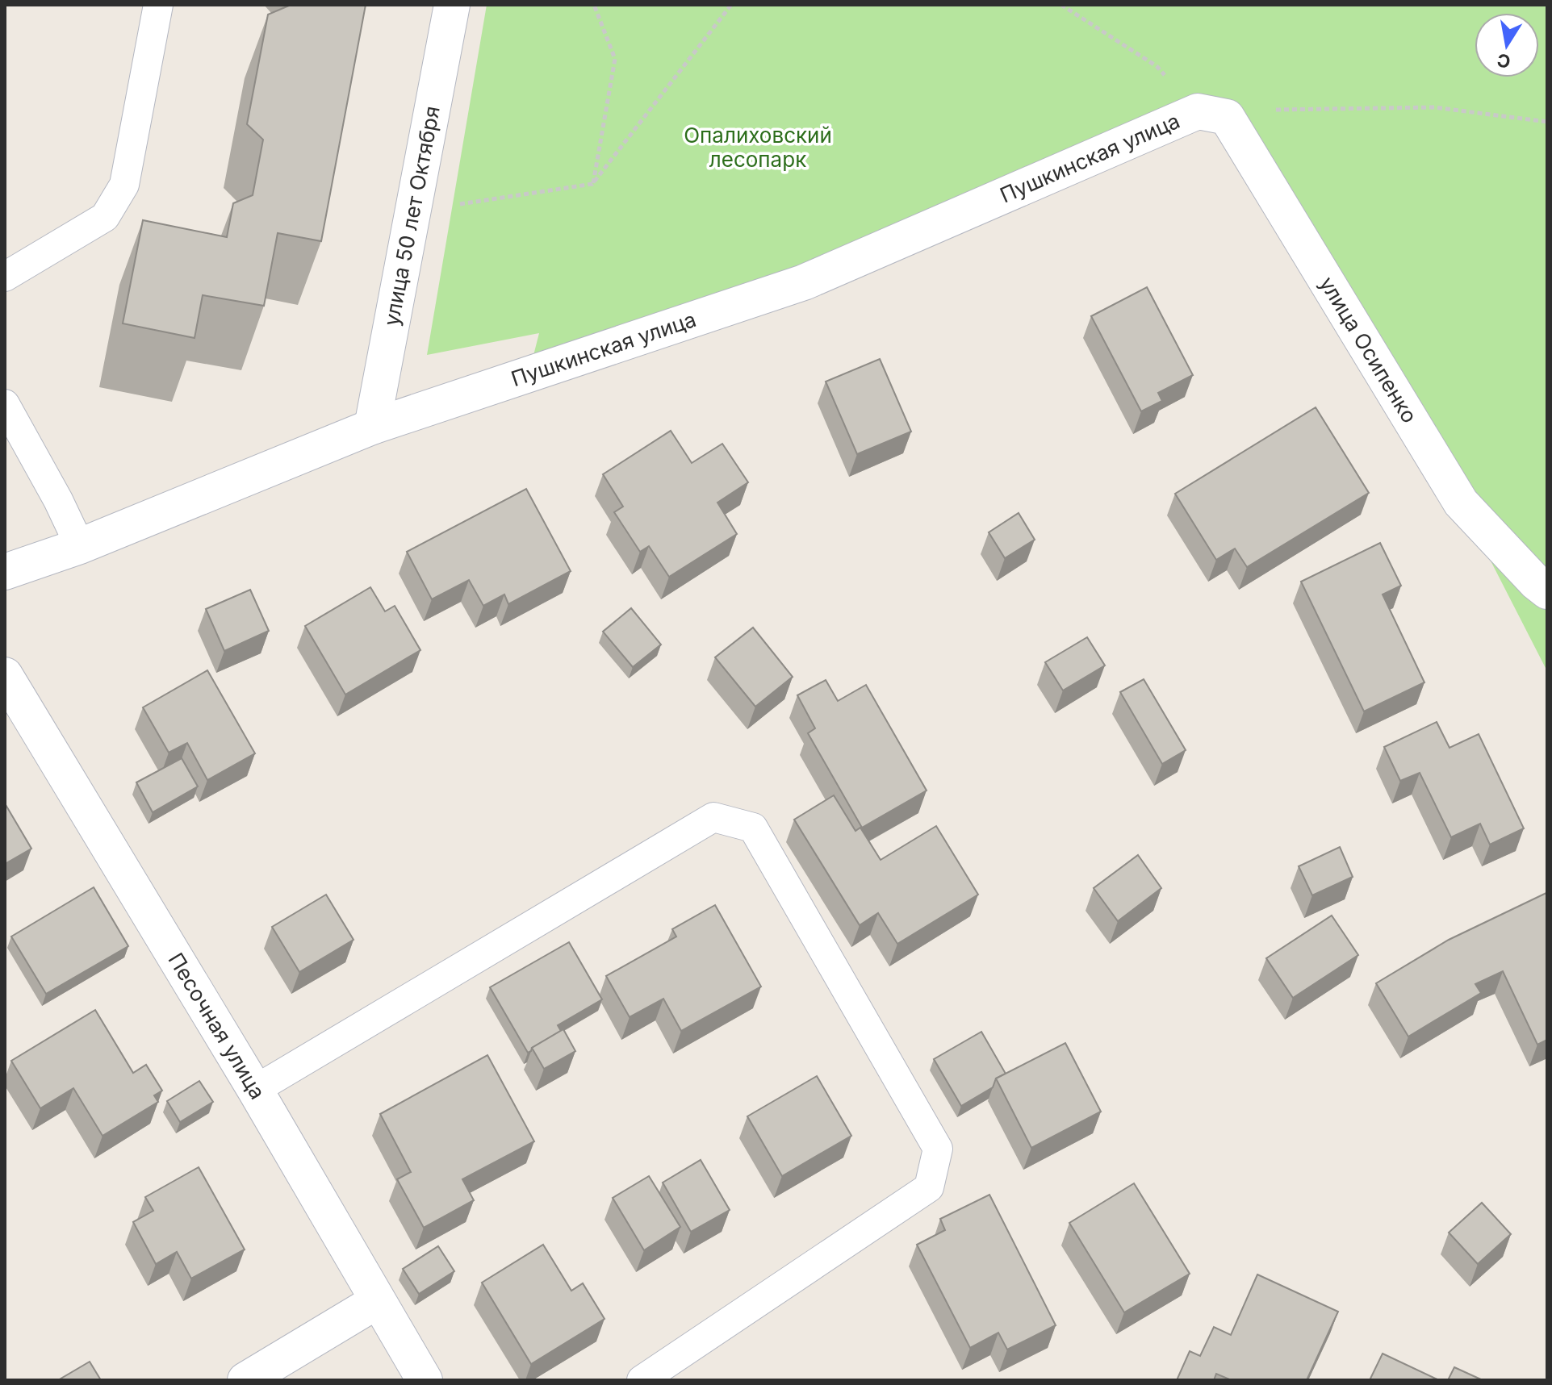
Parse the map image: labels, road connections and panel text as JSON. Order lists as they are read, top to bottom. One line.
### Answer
{"streets":{"street":["Пушкинская улица","улица 50 лет Октября","улица Осипенко","Песочная улица"]},"crossings":[["Пушкинская улица","улица 50 лет Октября"],["Пушкинская улица","улица Осипенко"]],"parks":["Опалиховский лесопарк"],"north":"bottom"}
